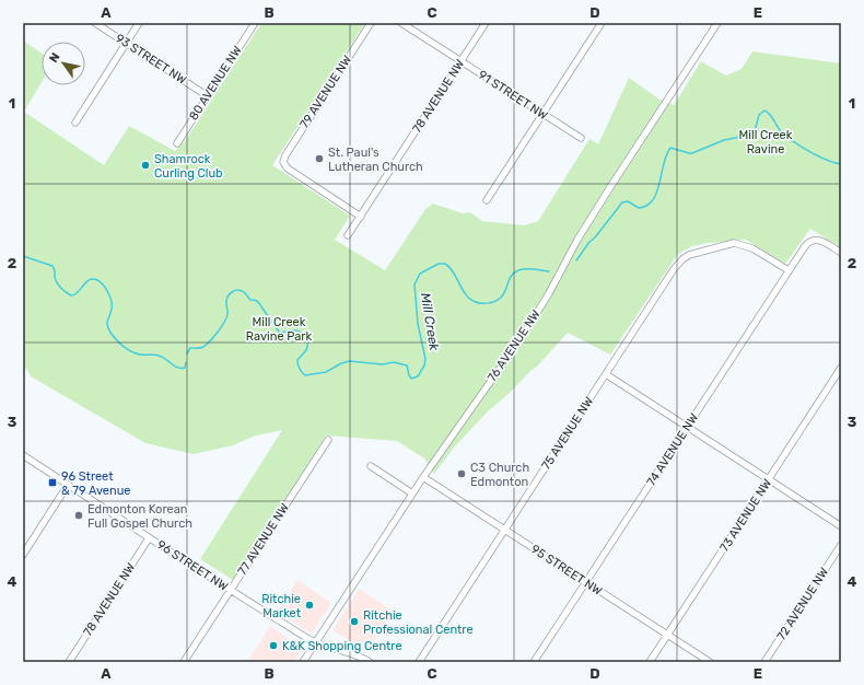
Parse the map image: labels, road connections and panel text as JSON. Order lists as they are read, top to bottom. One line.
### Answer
{"streets":{"street":["93 STREET NW","80 AVENUE NW","79 AVENUE NW","91 STREET NW","78 AVENUE NW","76 AVENUE NW","75 AVENUE NW","74 AVENUE NW","73 AVENUE NW","77 AVENUE NW","96 STREET NW","95 STREET NW","72 AVENUE NW"]},"crossings":[["93 STREET NW","80 AVENUE NW"],["79 AVENUE NW","78 AVENUE NW"],["91 STREET NW","78 AVENUE NW"],["78 AVENUE NW","96 STREET NW"],["76 AVENUE NW","96 STREET NW"],["76 AVENUE NW","95 STREET NW"],["75 AVENUE NW","74 AVENUE NW"],["75 AVENUE NW","95 STREET NW"],["74 AVENUE NW","95 STREET NW"],["73 AVENUE NW","95 STREET NW"],["77 AVENUE NW","96 STREET NW"]],"water":["Mill Creek"],"parks":["Mill Creek Ravine","Mill Creek Ravine Park"],"places":{"other":["St. Paul's Lutheran Church","Shamrock Curling Club","C3 Church Edmonton","Edmonton Korean Full Gospel Church","Ritchie Market","Ritchie Professional Centre","K&K Shopping Centre"],"transit":["96 Street & 79 Avenue"]},"north":"top left","grid":{"columns":["A","B","C","D","E"],"rows":["1","2","3","4"]}}
